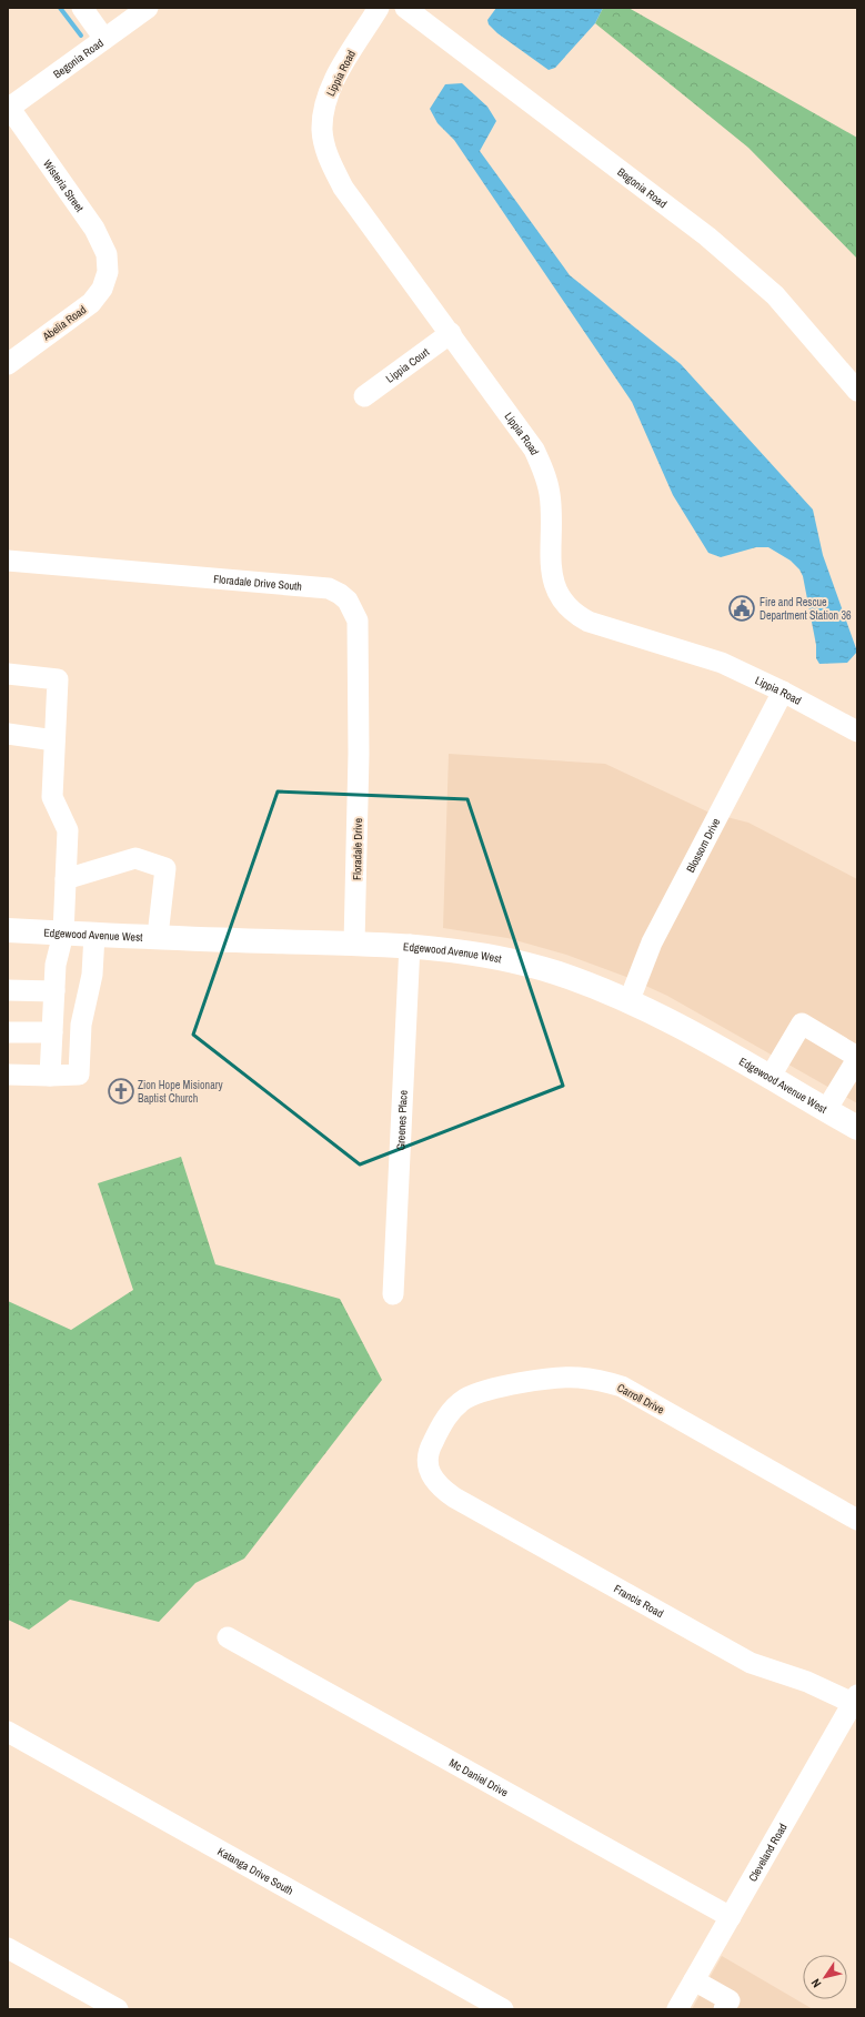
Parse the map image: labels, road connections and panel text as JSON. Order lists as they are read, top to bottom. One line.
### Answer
{"streets":{"main road":["Edgewood Avenue West"],"street":["Begonia Road","Lippia Road","Wisteria Street","Abelia Road","Lippia Court","Floradale Drive South","Blossom Drive","Floradale Drive","Greenes Place","Carroll Drive","Francis Road","Mc Daniel Drive","Cleveland Road","Katanga Drive South"]},"crossings":[["Begonia Road","Wisteria Street"],["Lippia Road","Lippia Court"],["Lippia Road","Blossom Drive"],["Wisteria Street","Abelia Road"],["Floradale Drive South","Floradale Drive"],["Blossom Drive","Edgewood Avenue West"],["Floradale Drive","Edgewood Avenue West"],["Edgewood Avenue West","Greenes Place"],["Carroll Drive","Francis Road"],["Francis Road","Cleveland Road"],["Mc Daniel Drive","Cleveland Road"]],"places":{"public building":["Fire and Rescue Department Station 36"],"church":["Zion Hope Misionary Baptist Church"]},"north":"bottom left"}
